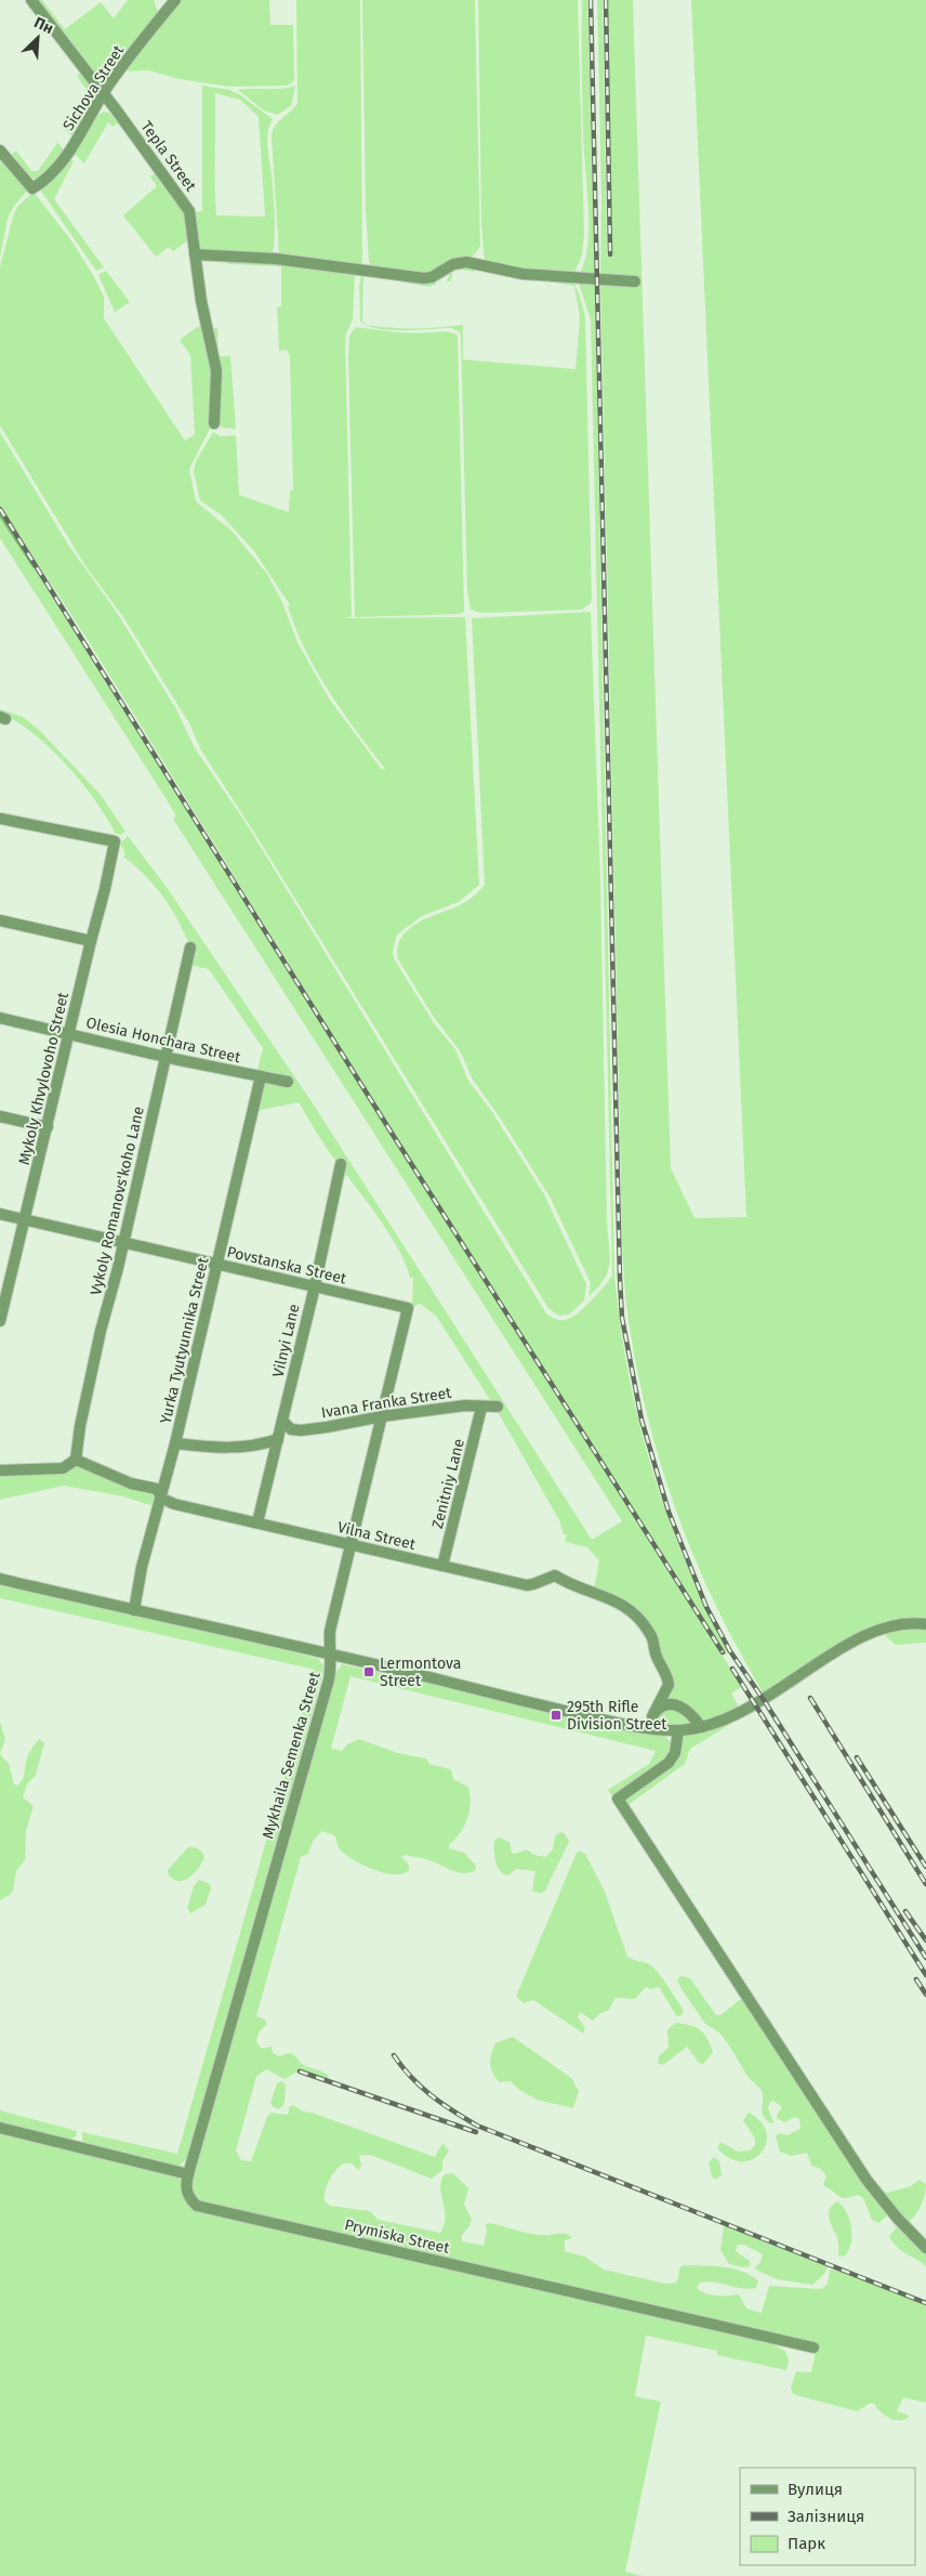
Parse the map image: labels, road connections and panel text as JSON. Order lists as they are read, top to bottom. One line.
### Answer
{"streets":{"street":["Sichova Street","Tepla Street","Olesia Honchara Street","Mykoly Khvylovoho Street","Vykoly Romanovs'koho Lane","Povstanska Street","Yurka Tyutyunnika Street","Vilnyi Lane","Ivana Franka Street","Zenitniy Lane","Vilna Street","Mykhaila Semenka Street","Prymiska Street"]},"crossings":[["Sichova Street","Tepla Street"],["Olesia Honchara Street","Mykoly Khvylovoho Street"],["Olesia Honchara Street","Vykoly Romanovs'koho Lane"],["Olesia Honchara Street","Yurka Tyutyunnika Street"],["Mykoly Khvylovoho Street","Povstanska Street"],["Vykoly Romanovs'koho Lane","Povstanska Street"],["Vykoly Romanovs'koho Lane","Vilna Street"],["Povstanska Street","Yurka Tyutyunnika Street"],["Povstanska Street","Vilnyi Lane"],["Povstanska Street","Mykhaila Semenka Street"],["Yurka Tyutyunnika Street","Vilna Street"],["Vilnyi Lane","Ivana Franka Street"],["Vilnyi Lane","Vilna Street"],["Ivana Franka Street","Zenitniy Lane"],["Ivana Franka Street","Mykhaila Semenka Street"],["Zenitniy Lane","Vilna Street"],["Vilna Street","Mykhaila Semenka Street"],["Mykhaila Semenka Street","Prymiska Street"]],"places":{"transit":["Lermontova Street","295th Rifle Division Street"]},"legend":["Вулиця","Залізниця","Парк"],"north":"top right"}
